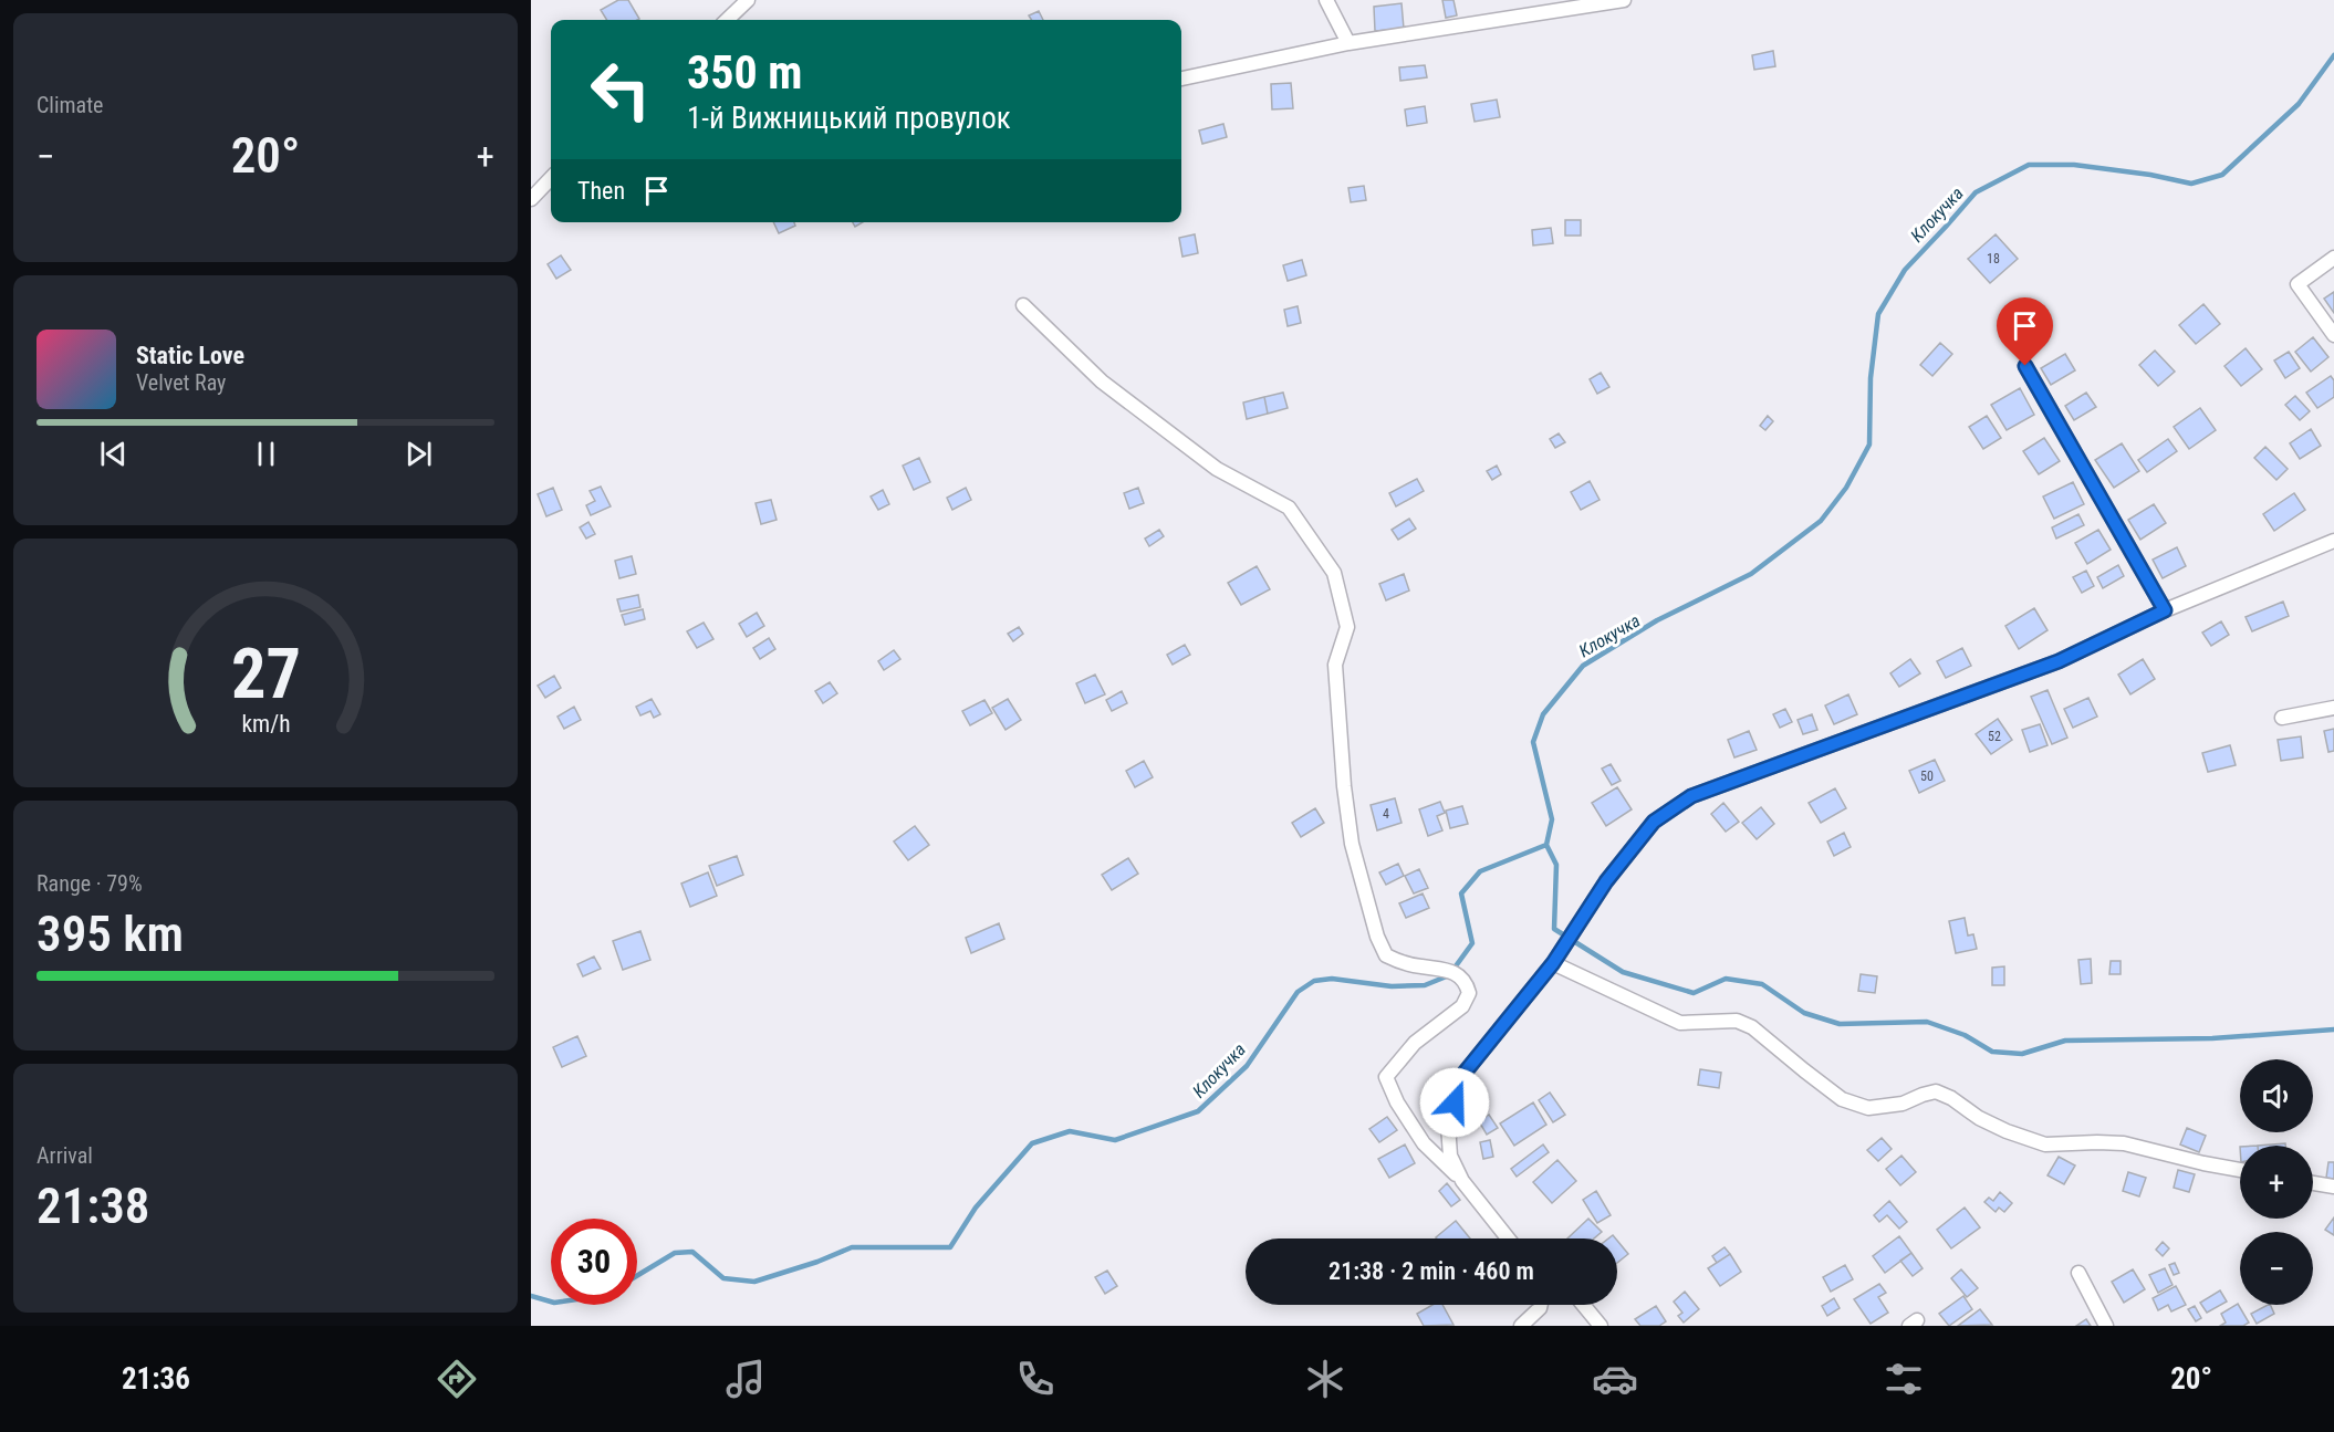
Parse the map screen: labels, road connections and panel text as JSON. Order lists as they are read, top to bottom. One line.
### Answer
{"water":["Клокучка"],"house_numbers":["18","52","50","4"],"page":{"tile":["Climate",["Range · 79%","395 km"],["Arrival","21:38"]],"turn":["350 m","1-й Вижницький провулок"],"heat":["−","20°","+"],"then":"Then","song":["Static Love","Velvet Ray"],"map_buttons":["+","−"],"limit":"30","trip":"21:38 · 2 min · 460 m","tabs":["21:36","20°"],"gauge":["27","km/h"]}}
